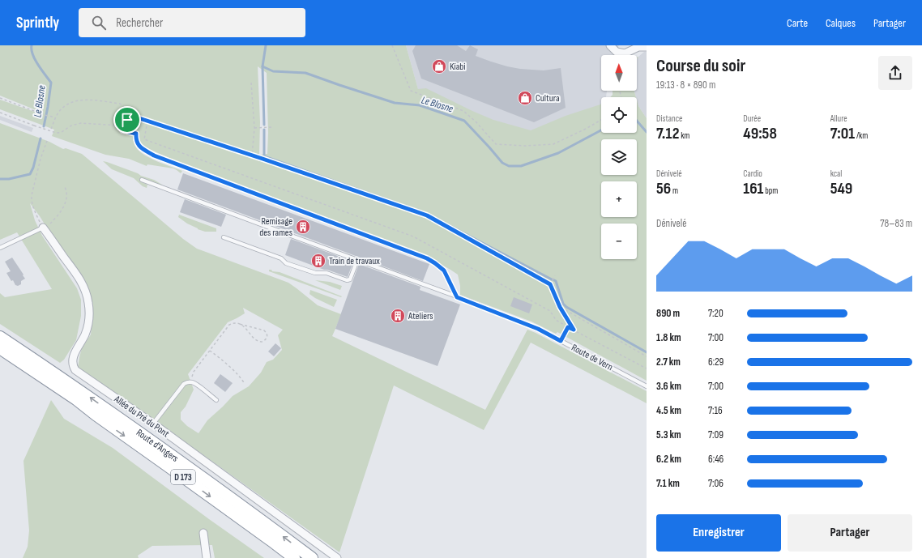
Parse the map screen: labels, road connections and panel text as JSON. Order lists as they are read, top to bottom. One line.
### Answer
{"streets":{"highway":["Route d'Angers","D 173"],"street":["Allée du Pré du Pont"],"lane":["Route de Vern"]},"water":["Le Blosne"],"places":{"shop":["Kiabi","Cultura"],"building":["Remisage des rames","Train de travaux","Ateliers"]},"north":"top","page":{"header":"Sprintly","search":"Rechercher","nav":["Carte","Calques","Partager"],"heading":["Course du soir","19:13 · 8 × 890 m"],"map_buttons":["+","−"],"stats":[["Distance","7.12 km"],["Durée","49:58"],["Allure","7:01 /km"],["Dénivelé","56 m"],["Cardio","161 bpm"],["kcal","549"]],"chart":["Dénivelé","78–83 m"],"list":[{"name":"890 m","note":"7:20"},{"name":"1.8 km","note":"7:00"},{"name":"2.7 km","note":"6:29"},{"name":"3.6 km","note":"7:00"},{"name":"4.5 km","note":"7:16"},{"name":"5.3 km","note":"7:09"},{"name":"6.2 km","note":"6:46"},{"name":"7.1 km","note":"7:06"}],"buttons":["Enregistrer","Partager"]}}
